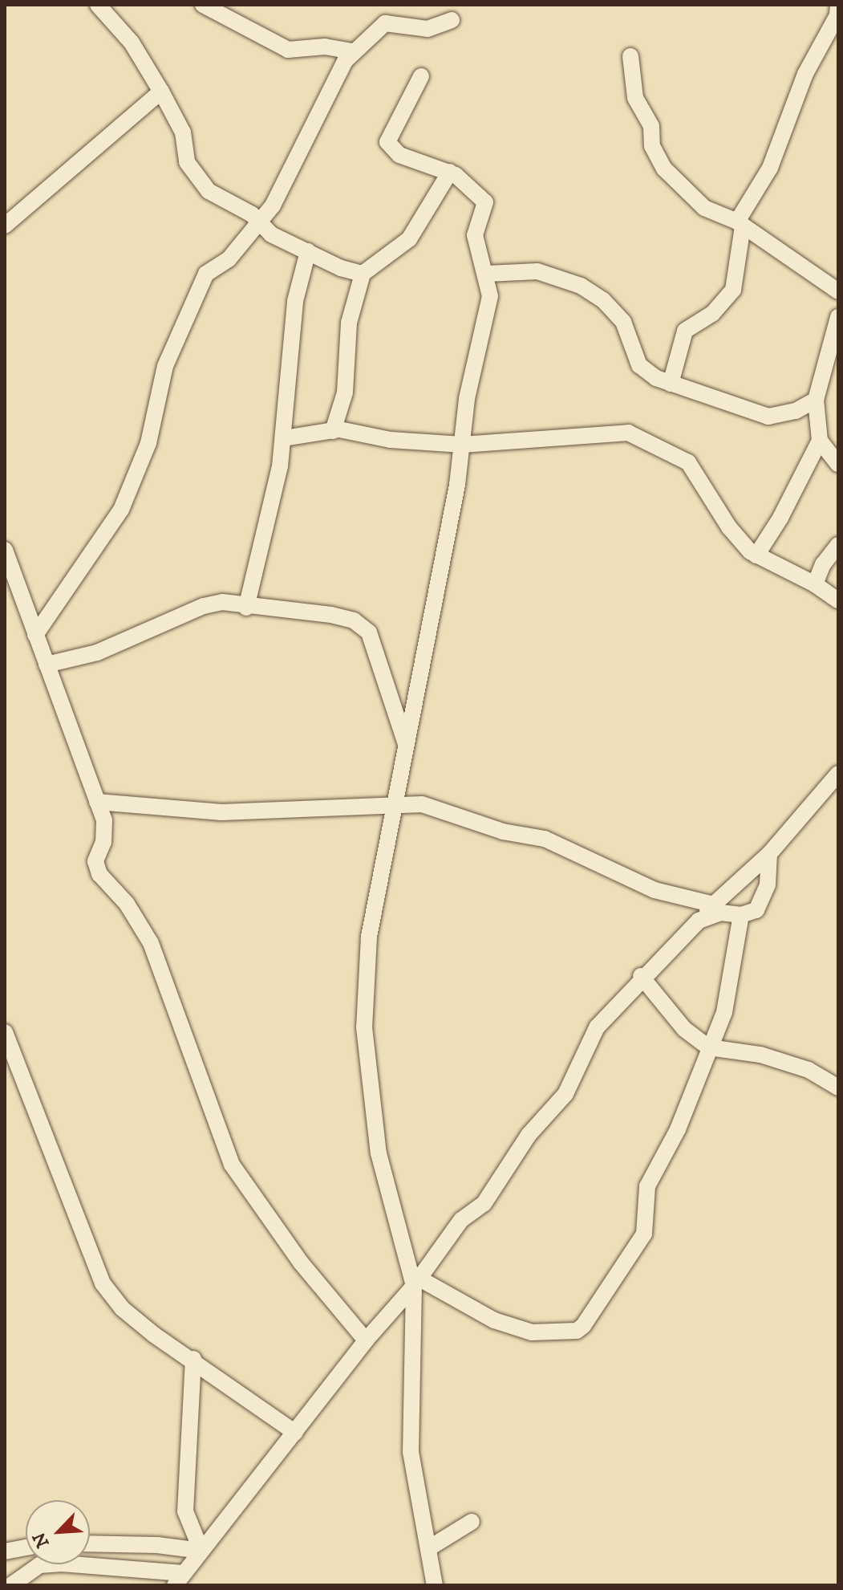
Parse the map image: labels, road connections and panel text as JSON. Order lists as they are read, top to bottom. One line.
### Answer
{"north":"bottom left"}
